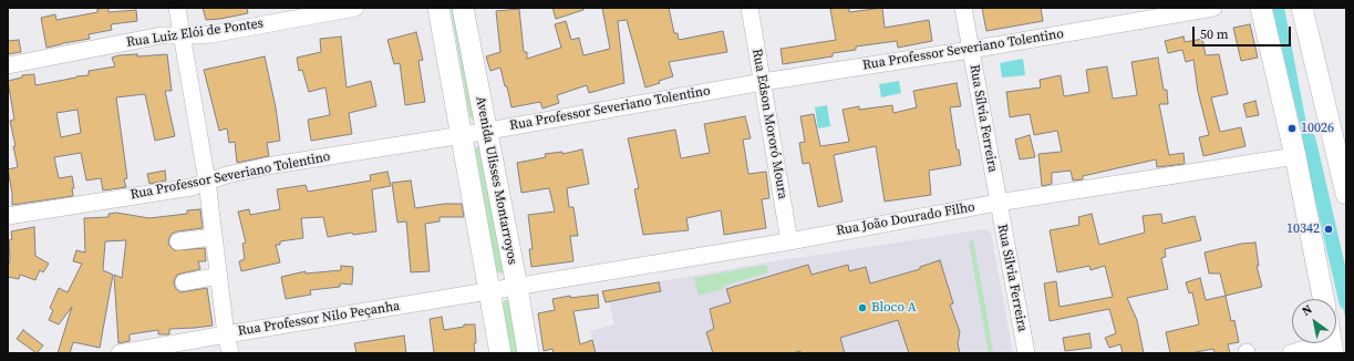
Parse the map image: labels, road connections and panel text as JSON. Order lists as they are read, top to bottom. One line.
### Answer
{"streets":{"main road":["Avenida Ulisses Montarroyos"],"street":["Rua Luiz Elói de Pontes","Rua Professor Severiano Tolentino","Rua Sílvia Ferreira","Rua Edson Mororó Moura","Rua João Dourado Filho","Rua Silvia Ferreira","Rua Professor Nilo Peçanha"]},"crossings":[["Rua Professor Severiano Tolentino","Rua Sílvia Ferreira"],["Rua Professor Severiano Tolentino","Rua Edson Mororó Moura"],["Rua Professor Severiano Tolentino","Avenida Ulisses Montarroyos"],["Rua Sílvia Ferreira","Rua João Dourado Filho"],["Rua Sílvia Ferreira","Rua Silvia Ferreira"],["Rua Edson Mororó Moura","Rua João Dourado Filho"],["Avenida Ulisses Montarroyos","Rua João Dourado Filho"],["Avenida Ulisses Montarroyos","Rua Professor Nilo Peçanha"],["Rua João Dourado Filho","Rua Silvia Ferreira"],["Rua João Dourado Filho","Rua Professor Nilo Peçanha"]],"places":["10026","10342","Bloco A"],"scale_bar":"50 m","north":"top left"}
